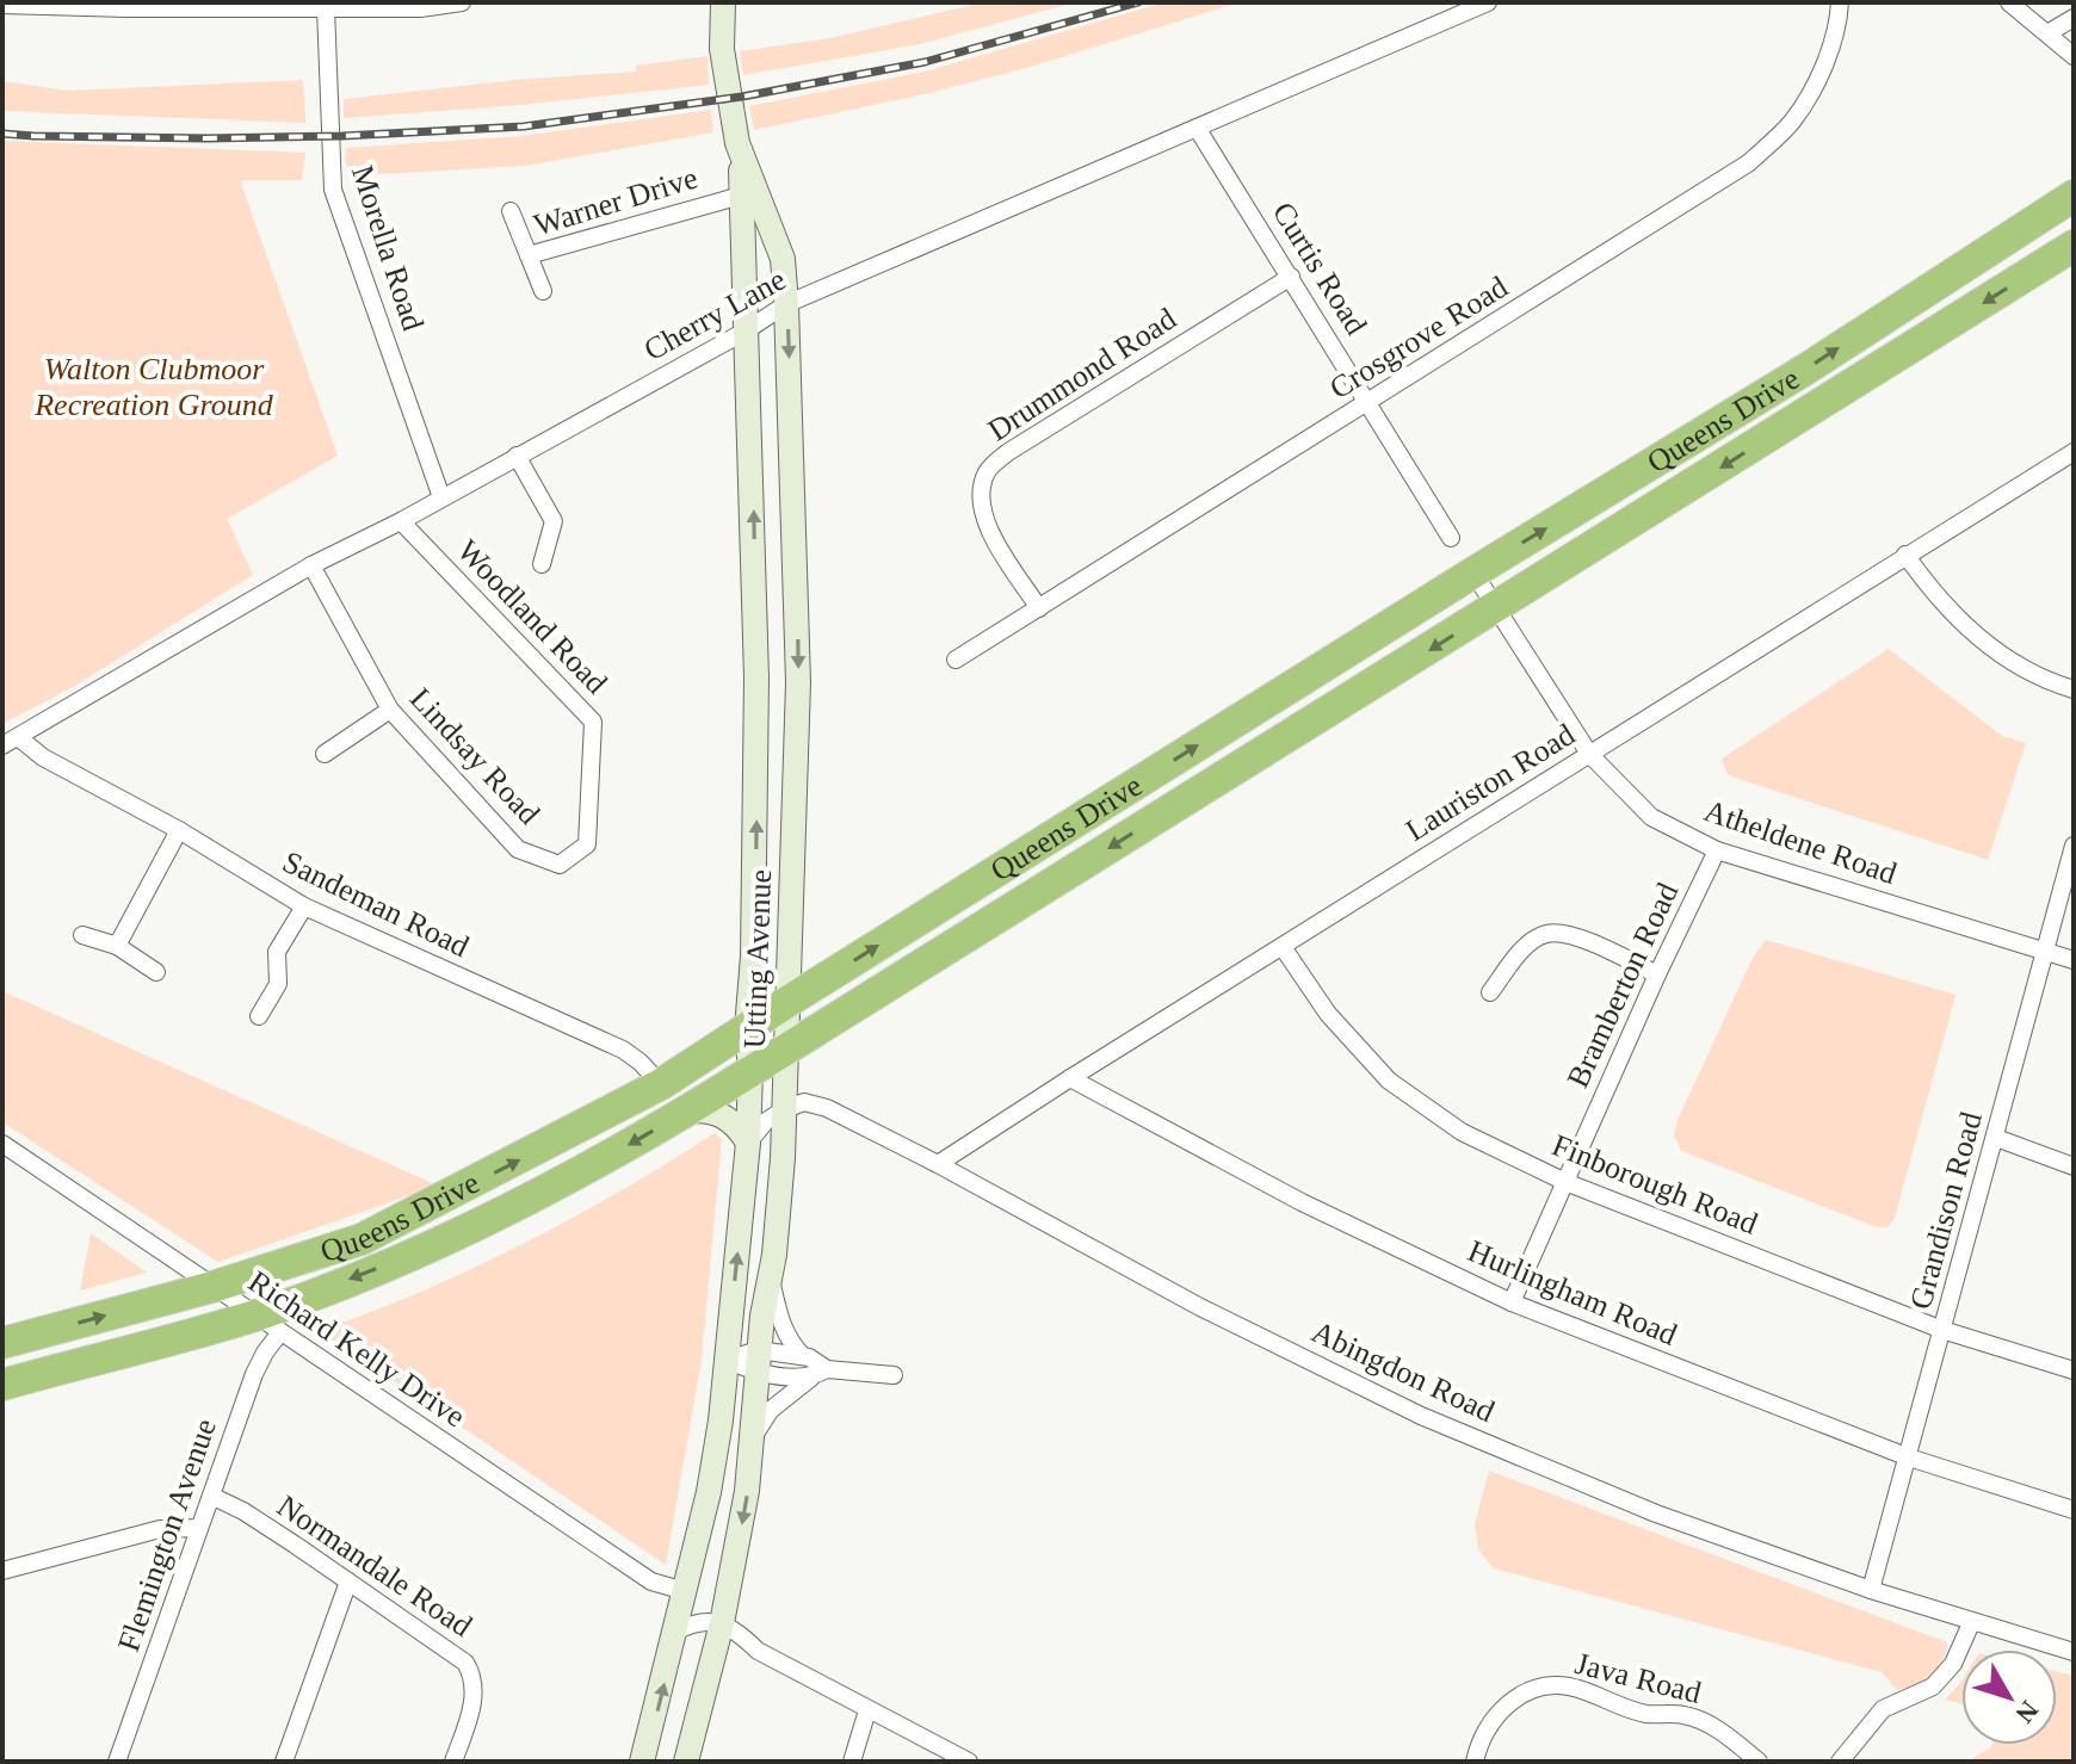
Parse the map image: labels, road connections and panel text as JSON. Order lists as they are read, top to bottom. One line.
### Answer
{"streets":{"highway":["Queens Drive"],"street":["Warner Drive","Morella Road","Curtis Road","Cherry Lane","Crosgrove Road","Drummond Road","Woodland Road","Lindsay Road","Lauriston Road","Atheldene Road","Sandeman Road","Utting Avenue","Bramberton Road","Finborough Road","Grandison Road","Hurlingham Road","Richard Kelly Drive","Abingdon Road","Flemington Avenue","Normandale Road","Java Road"]},"crossings":[["Warner Drive","Utting Avenue"],["Morella Road","Cherry Lane"],["Curtis Road","Cherry Lane"],["Curtis Road","Crosgrove Road"],["Curtis Road","Drummond Road"],["Cherry Lane","Woodland Road"],["Cherry Lane","Lindsay Road"],["Cherry Lane","Sandeman Road"],["Cherry Lane","Utting Avenue"],["Crosgrove Road","Drummond Road"],["Queens Drive","Atheldene Road"],["Queens Drive","Sandeman Road"],["Queens Drive","Utting Avenue"],["Queens Drive","Richard Kelly Drive"],["Queens Drive","Flemington Avenue"],["Woodland Road","Lindsay Road"],["Lauriston Road","Atheldene Road"],["Lauriston Road","Finborough Road"],["Lauriston Road","Hurlingham Road"],["Lauriston Road","Abingdon Road"],["Atheldene Road","Bramberton Road"],["Atheldene Road","Grandison Road"],["Utting Avenue","Richard Kelly Drive"],["Utting Avenue","Abingdon Road"],["Bramberton Road","Finborough Road"],["Bramberton Road","Hurlingham Road"],["Finborough Road","Grandison Road"],["Grandison Road","Hurlingham Road"],["Grandison Road","Abingdon Road"],["Richard Kelly Drive","Flemington Avenue"],["Flemington Avenue","Normandale Road"]],"parks":["Walton Clubmoor Recreation Ground"],"north":"bottom right"}
